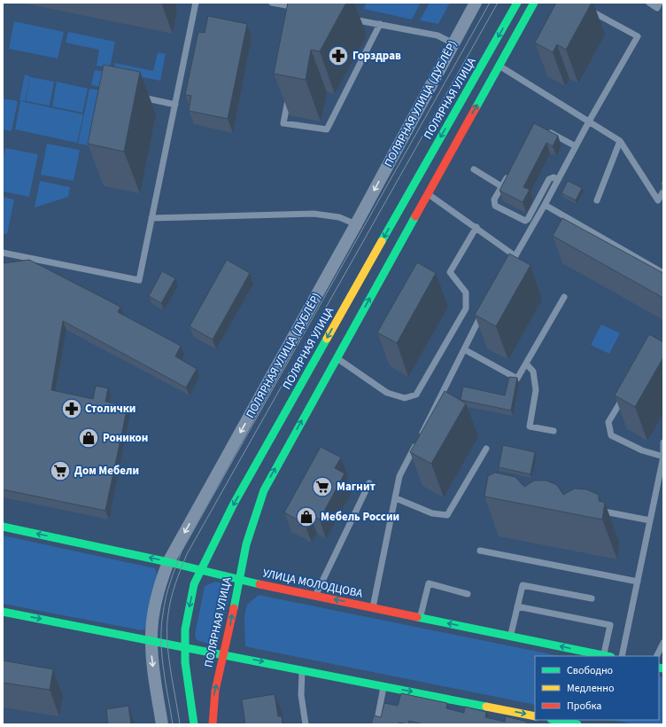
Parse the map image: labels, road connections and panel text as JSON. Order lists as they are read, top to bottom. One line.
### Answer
{"streets":{"main road":["ПОЛЯРНАЯ УЛИЦА","УЛИЦА МОЛОДЦОВА"],"street":["ПОЛЯРНАЯ УЛИЦА (ДУБЛЁР)"]},"crossings":[["ПОЛЯРНАЯ УЛИЦА","УЛИЦА МОЛОДЦОВА"],["ПОЛЯРНАЯ УЛИЦА (ДУБЛЁР)","УЛИЦА МОЛОДЦОВА"]],"one_way":["ПОЛЯРНАЯ УЛИЦА (ДУБЛЁР)","УЛИЦА МОЛОДЦОВА"],"places":{"pharmacy":["Горздрав","Столички"],"shop":["Роникон","Мебель России"],"supermarket":["Дом Мебели","Магнит"]},"legend":["Свободно","Медленно","Пробка"]}
